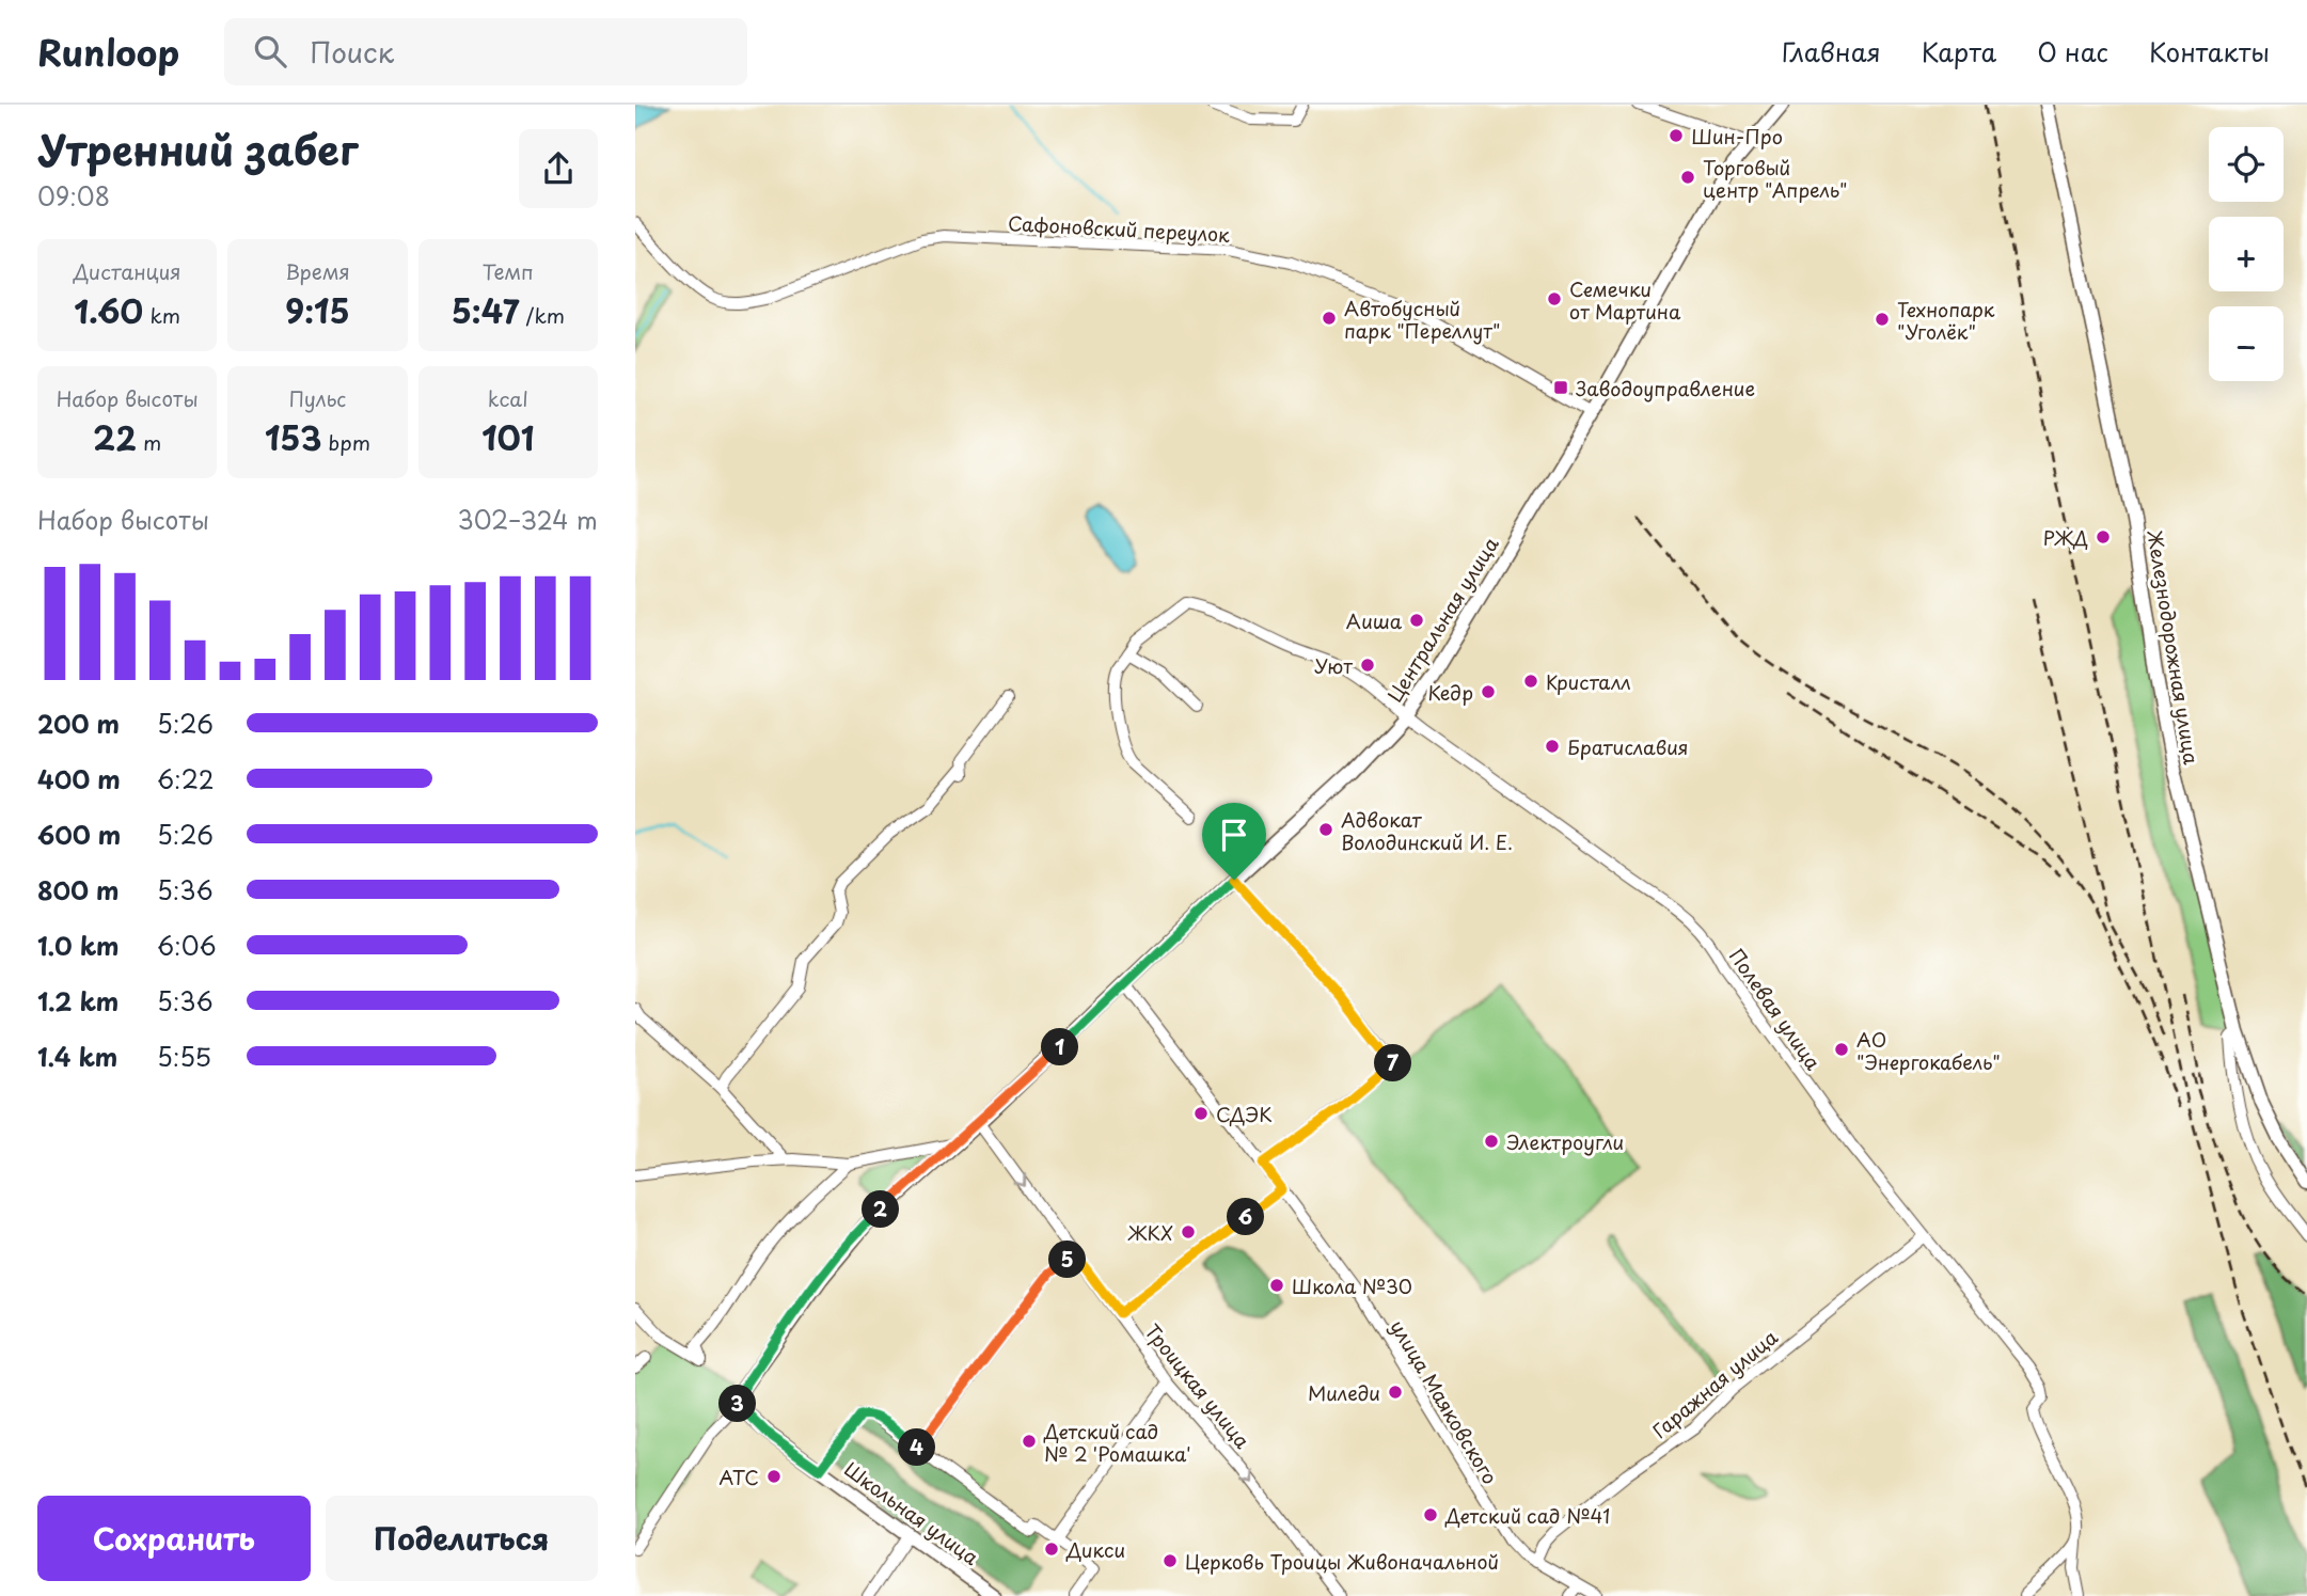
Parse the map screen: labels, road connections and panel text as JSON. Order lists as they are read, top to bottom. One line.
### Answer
{"streets":{"main road":["Центральная улица","Железнодорожная улица","Школьная улица"],"street":["Сафоновский переулок","Полевая улица","Гаражная улица","Троицкая улица","улица Маяковского"]},"crossings":[["Сафоновский переулок","Центральная улица"],["Центральная улица","Полевая улица"],["Центральная улица","Троицкая улица"],["Центральная улица","улица Маяковского"],["Центральная улица","Школьная улица"],["Полевая улица","Гаражная улица"],["Гаражная улица","улица Маяковского"]],"one_way":["Троицкая улица"],"places":{"other":["Шин-Про","Торговый центр \"Апрель\"","Семечки от Мартина","Автобусный парк \"Переллут\"","Технопарк \"Уголёк\"","РЖД","Аиша","Уют","Кристалл","Кедр","Братиславия","Адвокат Володинский И. Е.","АО \"Энергокабель\"","СДЭК","Электроугли","ЖКХ","Школа №30","Миледи","Детский сад № 2 'Ромашка'","АТС","Детский сад №41","Дикси","Церковь Троицы Живоначальной"],"transit":["Заводоуправление"]},"page":{"header":"Runloop","search":"Поиск","nav":["Главная","Карта","О нас","Контакты"],"heading":["Утренний забег","09:08"],"map_buttons":["+","−"],"stats":[["Дистанция","1.60 km"],["Время","9:15"],["Темп","5:47 /km"],["Набор высоты","22 m"],["Пульс","153 bpm"],["kcal","101"]],"chart":["Набор высоты","302–324 m"],"list":[{"name":"200 m","note":"5:26"},{"name":"400 m","note":"6:22"},{"name":"600 m","note":"5:26"},{"name":"800 m","note":"5:36"},{"name":"1.0 km","note":"6:06"},{"name":"1.2 km","note":"5:36"},{"name":"1.4 km","note":"5:55"}],"pins":["1","7","2","6","5","3","4"],"buttons":["Сохранить","Поделиться"]}}
